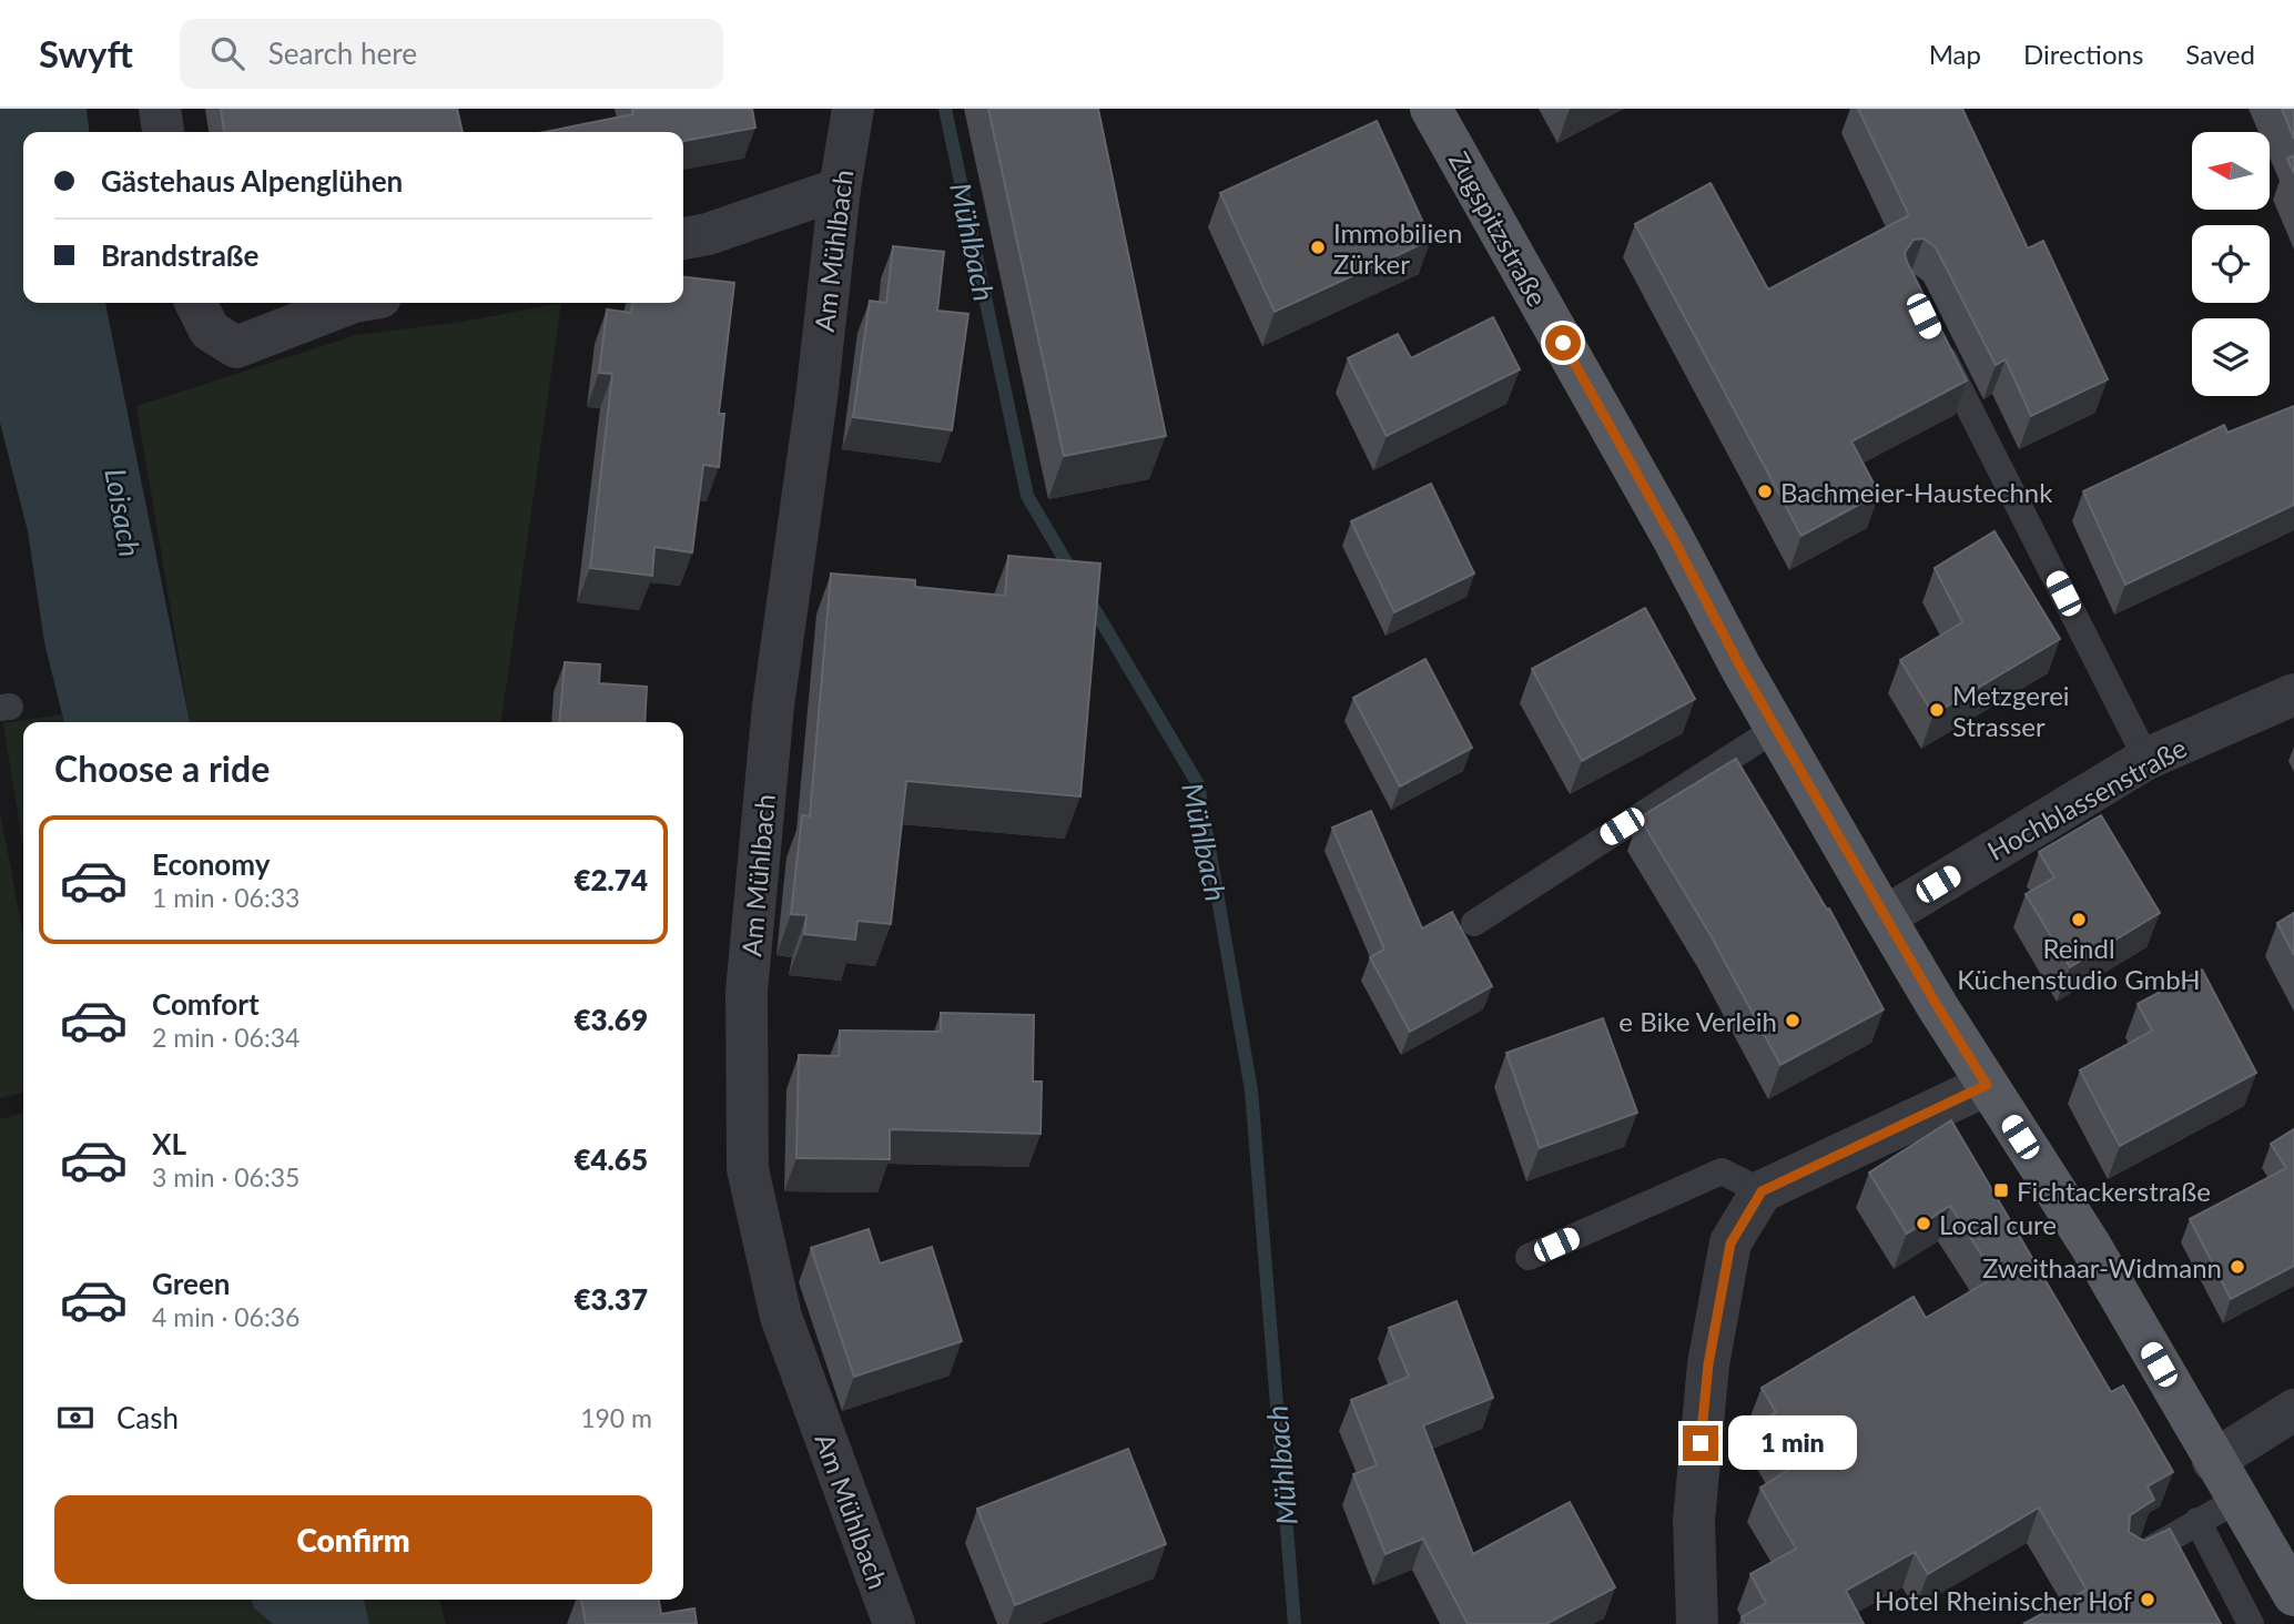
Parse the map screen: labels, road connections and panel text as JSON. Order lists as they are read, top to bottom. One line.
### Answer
{"streets":{"main road":["Zugspitzstraße"],"street":["Am Mühlbach","Hochblassenstraße"]},"crossings":[["Zugspitzstraße","Hochblassenstraße"]],"water":["Mühlbach","Loisach"],"places":{"other":["Immobilien Zürker","Bachmeier-Haustechnk","Metzgerei Strasser","Reindl Küchenstudio GmbH","e Bike Verleih","Local cure","Zweithaar-Widmann","Hotel Rheinischer Hof"],"transit":["Fichtackerstraße"]},"north":"left","page":{"header":"Swyft","search":"Search here","nav":["Map","Directions","Saved"],"banner":["Gästehaus Alpenglühen","Brandstraße"],"heading":"Choose a ride","list":[{"name":"Economy","note":"1 min · 06:33","value":"€2.74"},{"name":"Comfort","note":"2 min · 06:34","value":"€3.69"},{"name":"XL","note":"3 min · 06:35","value":"€4.65"},{"name":"Green","note":"4 min · 06:36","value":"€3.37"}],"pay":["Cash","190 m"],"bubble":"1 min","buttons":"Confirm"}}
